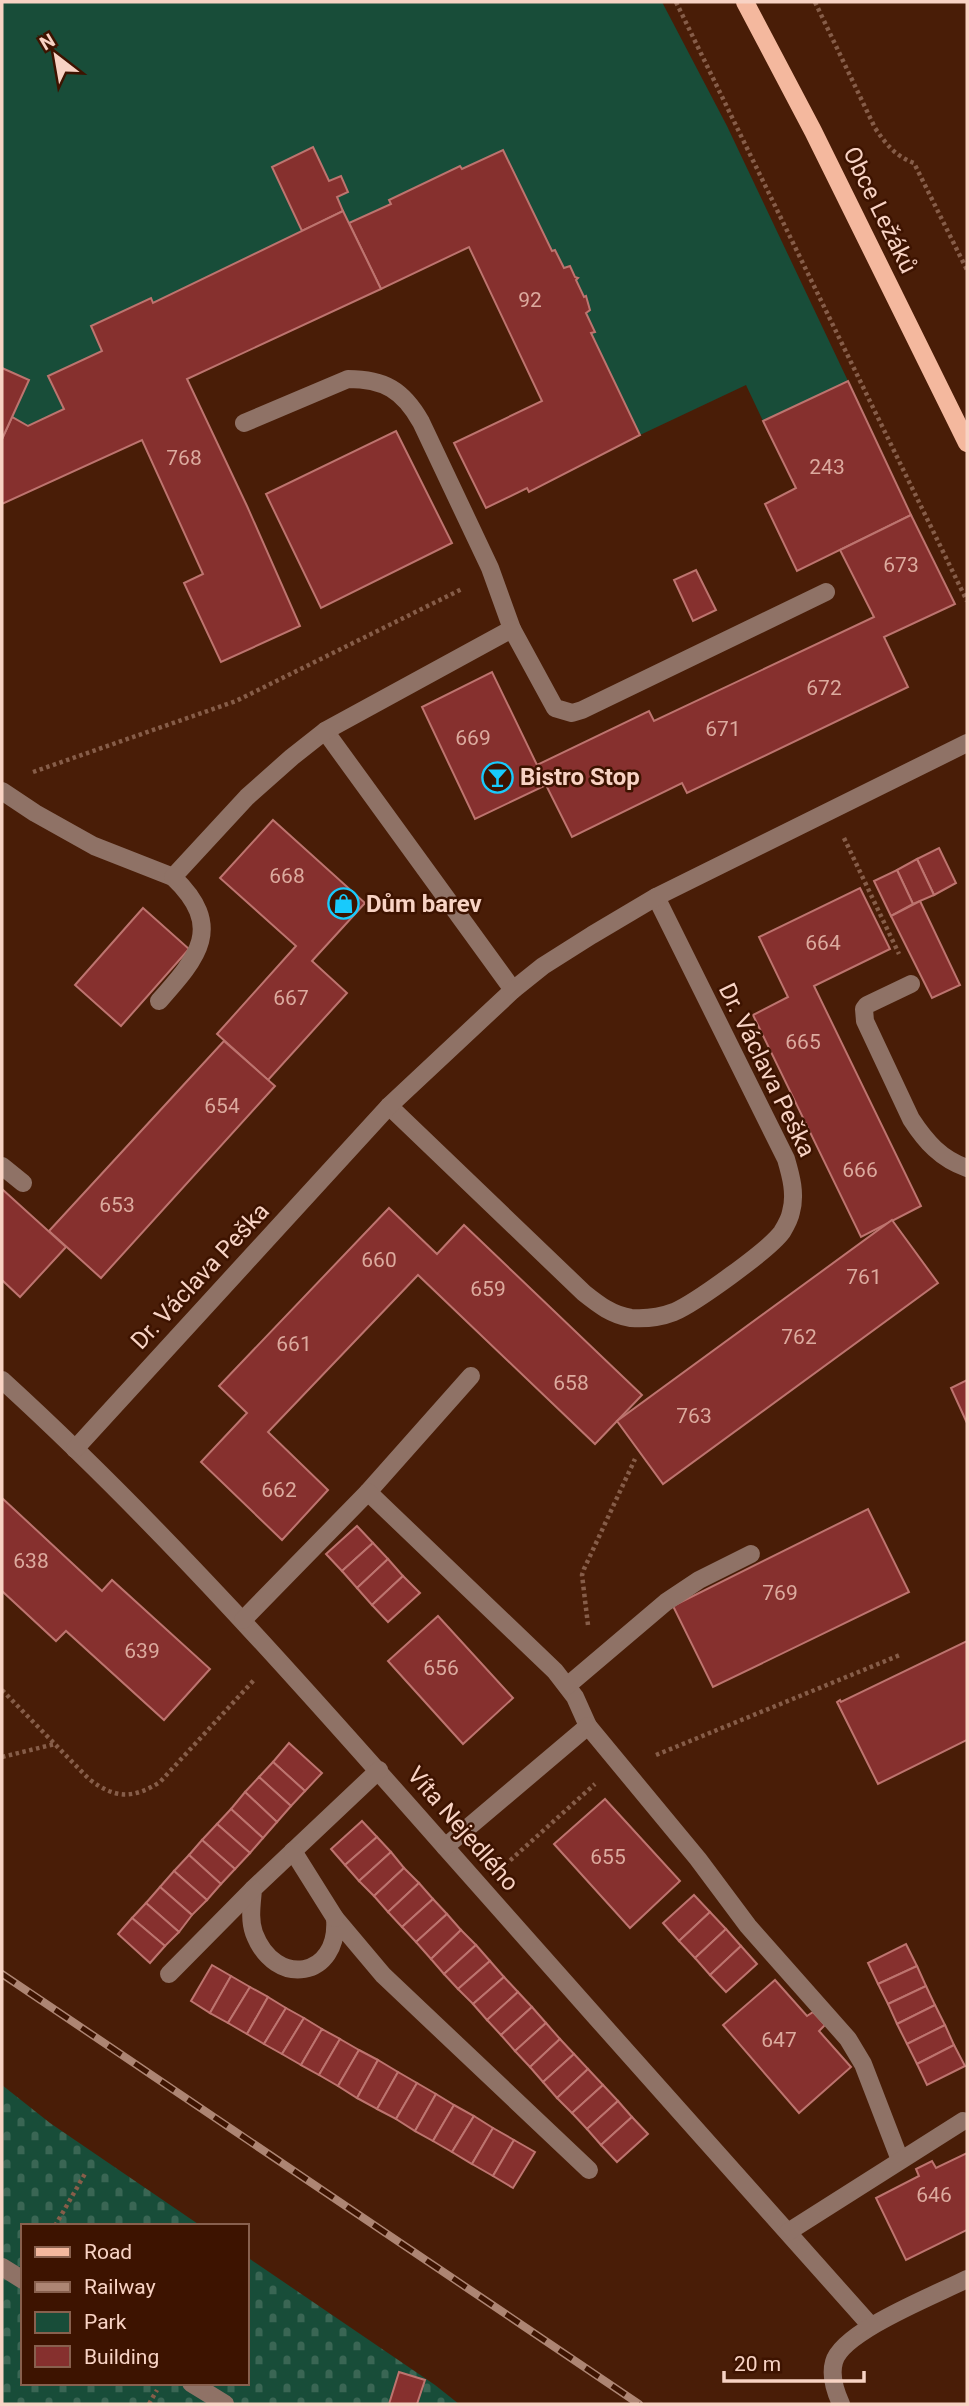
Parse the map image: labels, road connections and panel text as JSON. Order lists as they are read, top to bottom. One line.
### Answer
{"streets":{"main road":["Obce Ležáků"],"street":["Dr. Václava Peška","Víta Nejedlého"]},"crossings":[["Dr. Václava Peška","Víta Nejedlého"]],"places":{"bar":["Bistro Stop"],"shop":["Dům barev"]},"house_numbers":["92","768","243","673","672","671","669","668","664","667","665","654","666","653","660","761","659","762","661","658","763","662","638","769","639","656","655","647","646"],"legend":["Road","Railway","Park","Building"],"scale_bar":"20 m","north":"top left"}
